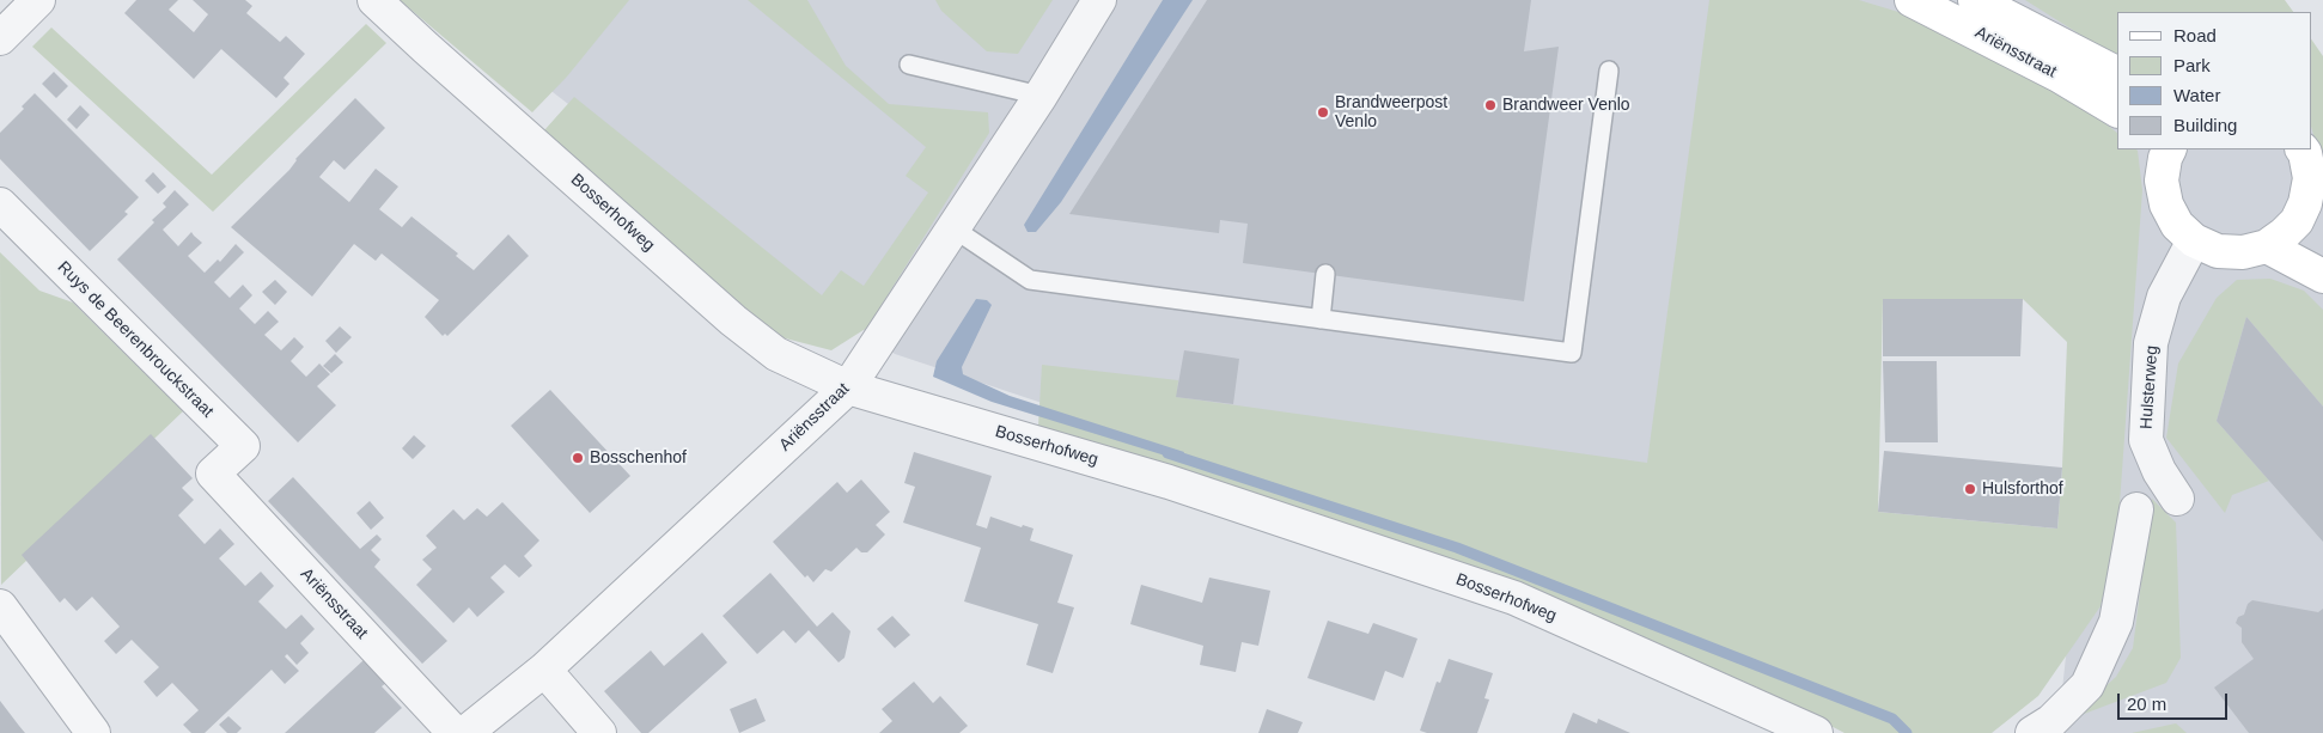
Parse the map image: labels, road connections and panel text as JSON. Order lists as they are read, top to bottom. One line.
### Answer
{"streets":{"main road":["Ariënsstraat"],"street":["Bosserhofweg","Ruys de Beerenbrouckstraat","Hulsterweg"]},"crossings":[["Ariënsstraat","Bosserhofweg"],["Ariënsstraat","Ruys de Beerenbrouckstraat"]],"places":["Brandweer Venlo","Brandweerpost Venlo","Bosschenhof","Hulsforthof"],"legend":["Road","Park","Water","Building"],"scale_bar":"20 m"}
